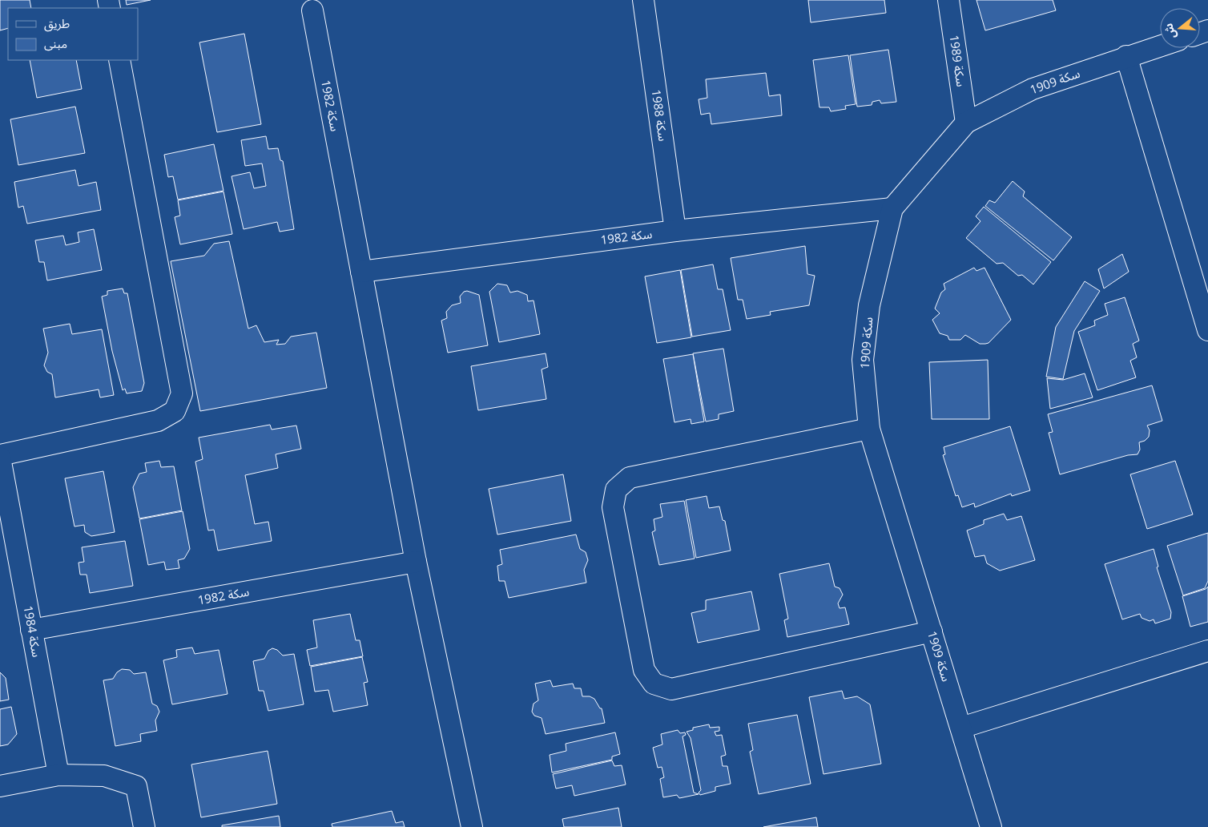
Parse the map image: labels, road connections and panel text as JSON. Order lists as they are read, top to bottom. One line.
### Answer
{"streets":{"street":["سكة 1989","سكة 1909","سكة 1982","سكة 1988","سكة 1984"]},"crossings":[["سكة 1989","سكة 1909"],["سكة 1909","سكة 1982"],["سكة 1982","سكة 1988"],["سكة 1982","سكة 1984"]],"legend":["طريق","مبنى"],"north":"left"}
